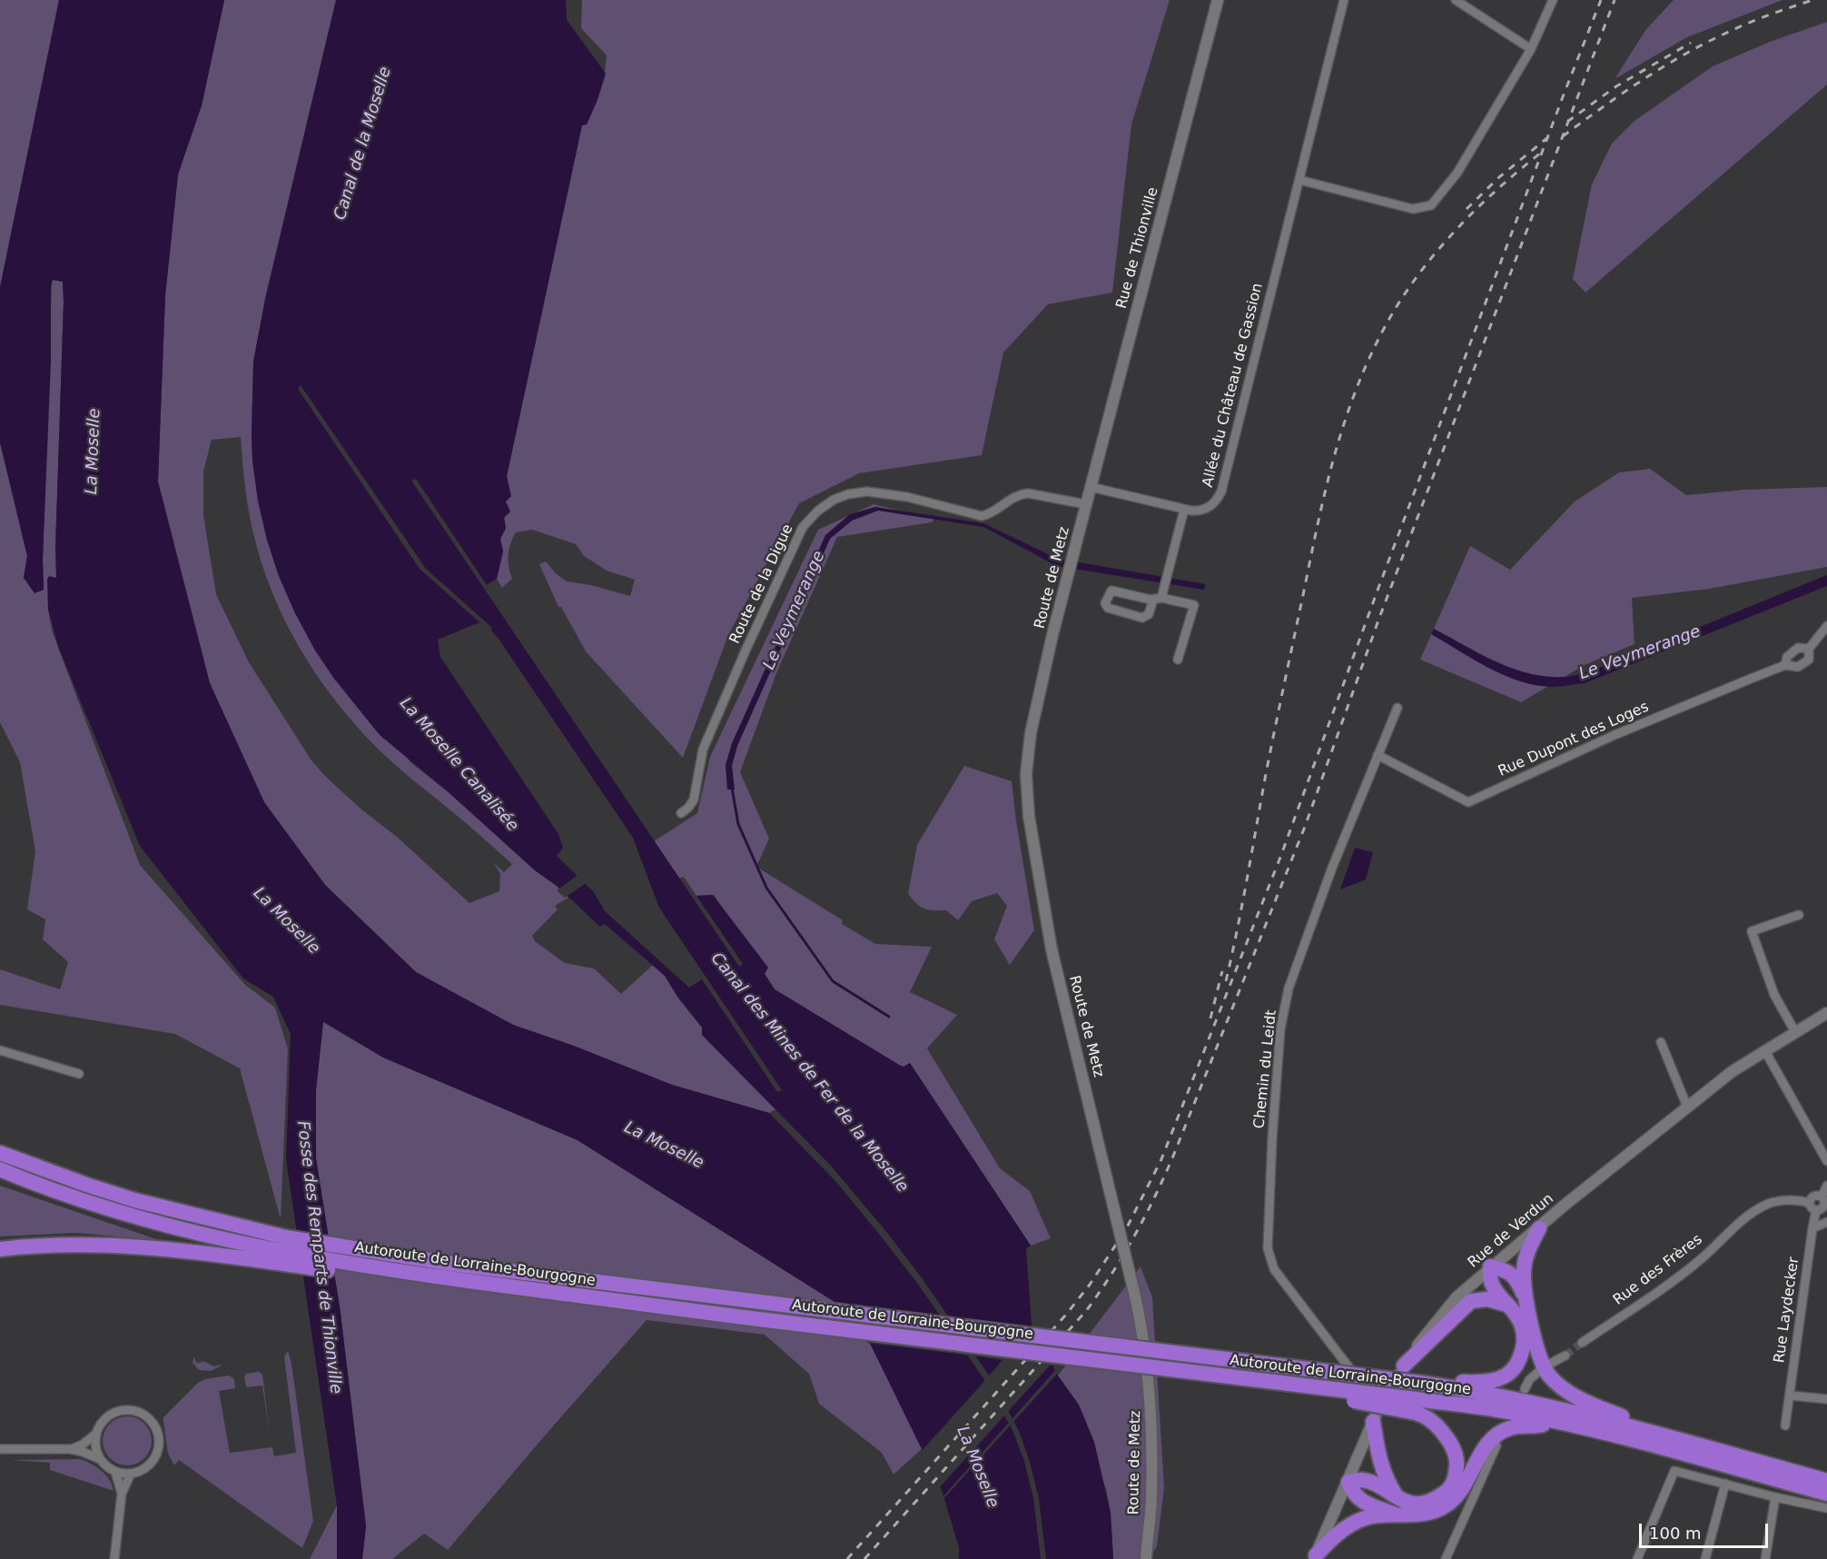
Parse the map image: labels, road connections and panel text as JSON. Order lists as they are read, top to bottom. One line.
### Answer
{"streets":{"highway":["Autoroute de Lorraine-Bourgogne"],"main road":["Rue de Thionville","Route de Metz","Rue de Verdun"],"street":["Allée du Château de Gassion","Route de la Digue","Rue Dupont des Loges","Chemin du Leidt","Rue des Frères","Rue Laydecker"]},"crossings":[["Rue de Thionville","Allée du Château de Gassion"],["Rue de Thionville","Route de Metz"],["Rue de Thionville","Route de la Digue"],["Route de Metz","Route de la Digue"],["Rue Dupont des Loges","Chemin du Leidt"],["Chemin du Leidt","Rue de Verdun"],["Rue des Frères","Rue Laydecker"]],"water":["Canal de la Moselle","La Moselle","Le Veymerange","La Moselle Canalisée","Canal des Mines de Fer de la Moselle","Fosse des Remparts de Thionville"],"scale_bar":"100 m"}
